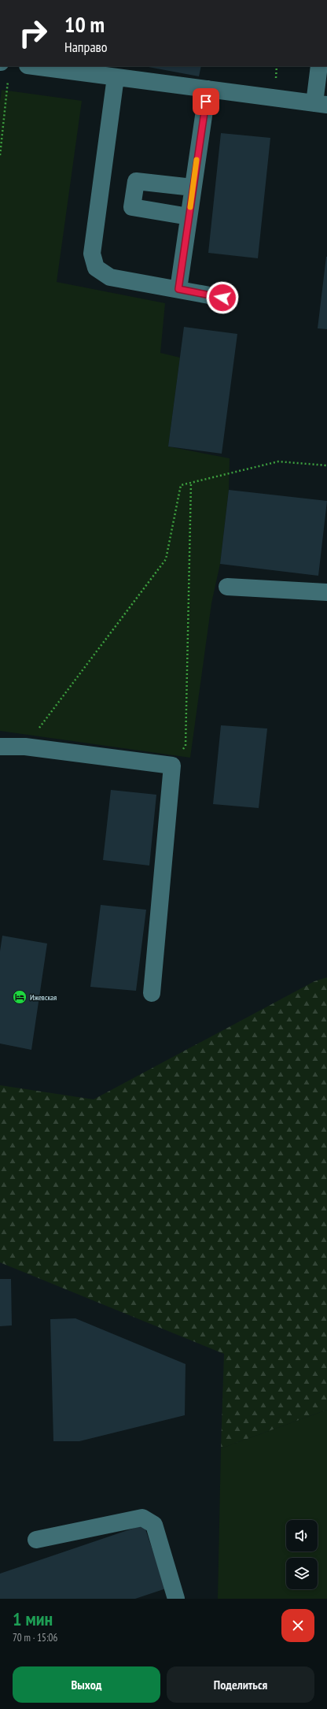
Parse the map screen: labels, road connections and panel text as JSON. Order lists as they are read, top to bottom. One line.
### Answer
{"places":{"hotel":["Ижевская"]},"page":{"turn":["10 m","Направо"],"heading":["1 мин","70 m · 15:06"],"buttons":["Выход","Поделиться"]}}
